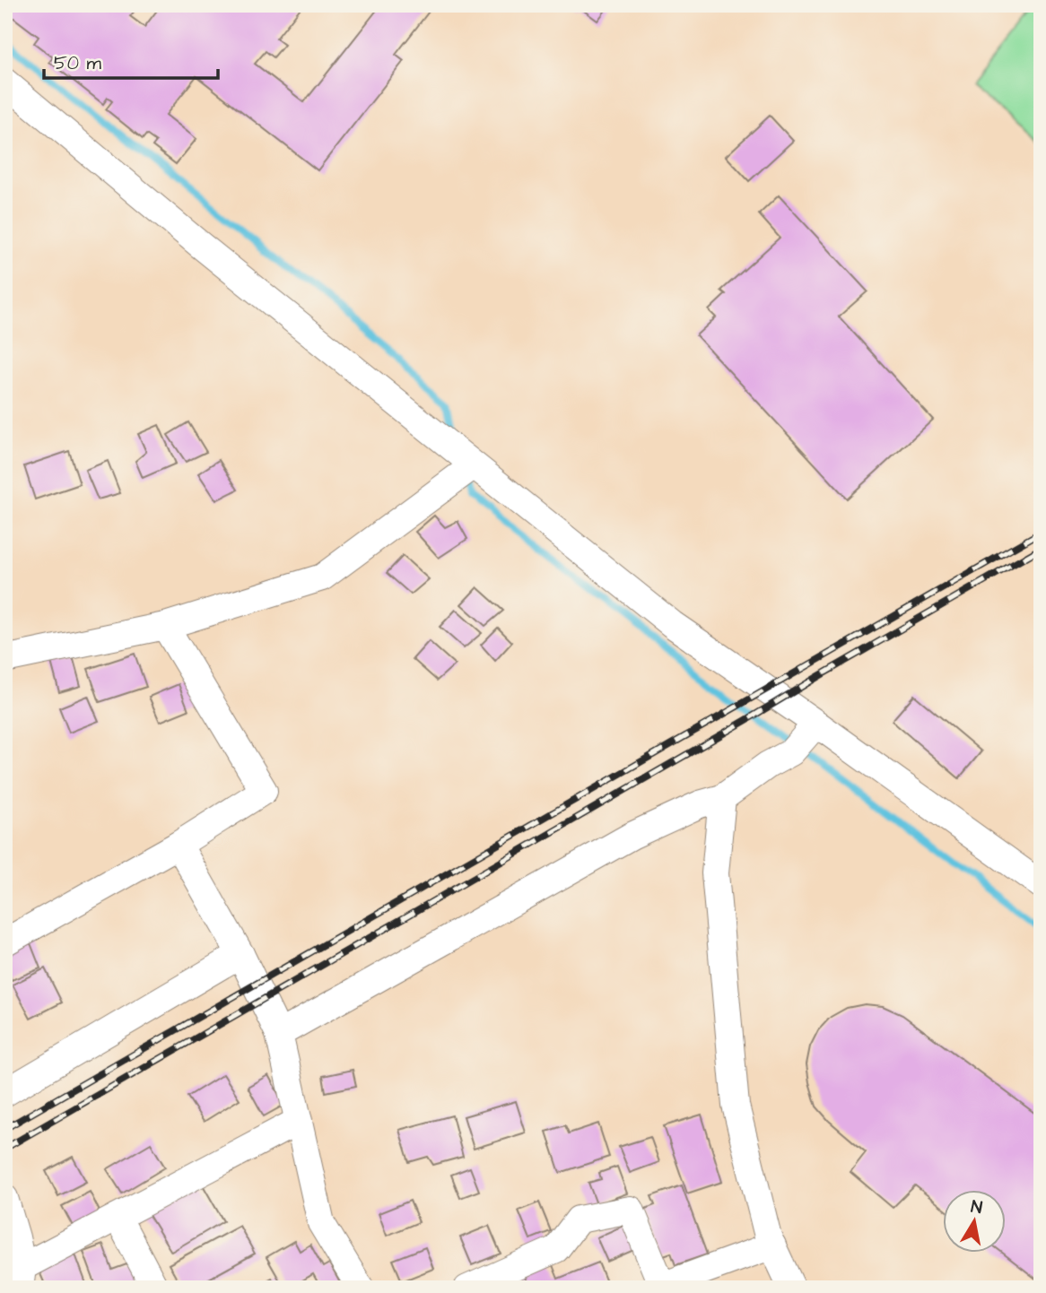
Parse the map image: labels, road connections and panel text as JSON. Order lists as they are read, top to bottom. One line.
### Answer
{"scale_bar":"50 m","north":"top"}
